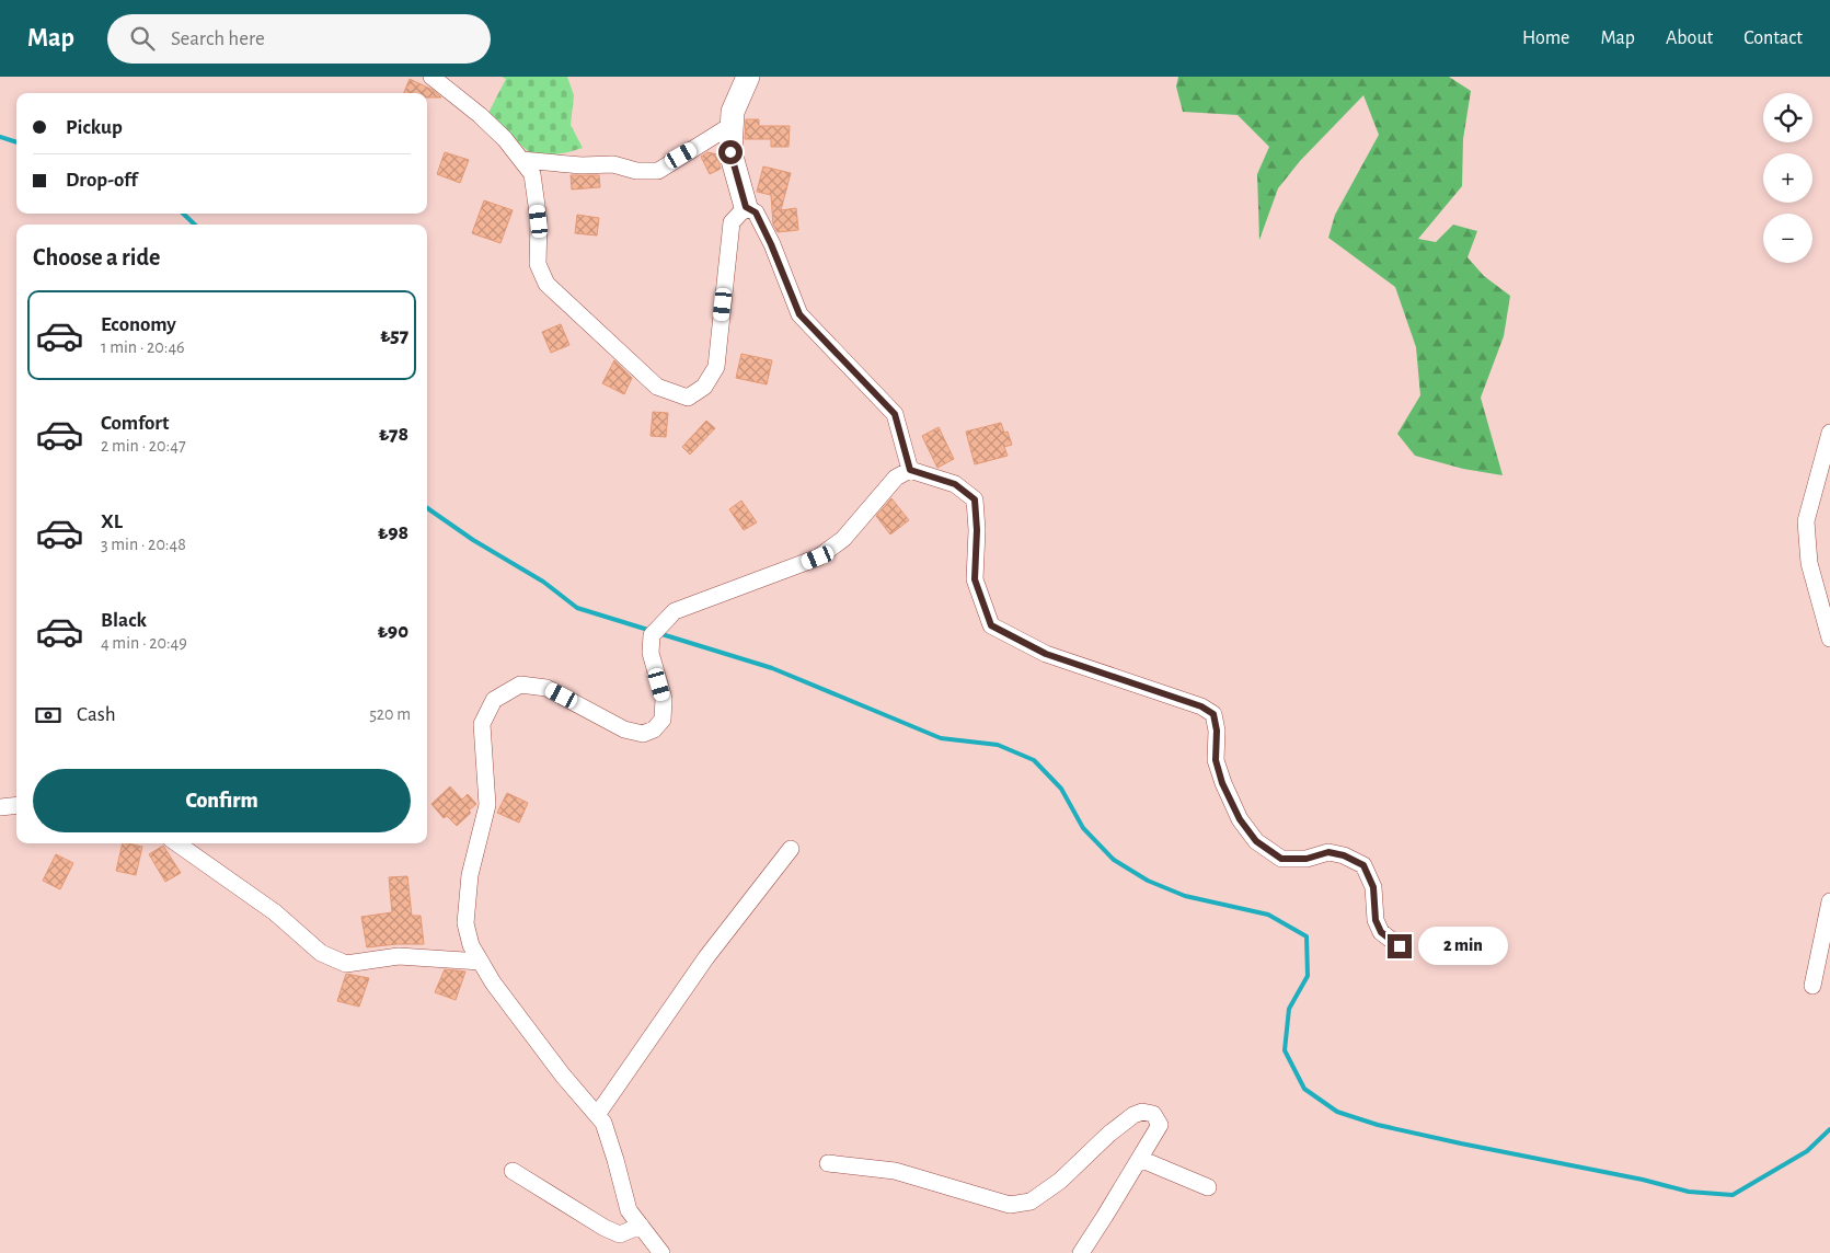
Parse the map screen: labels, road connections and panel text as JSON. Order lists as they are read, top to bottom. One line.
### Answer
{"page":{"header":"Map","search":"Search here","nav":["Home","Map","About","Contact"],"map_buttons":["+","−"],"banner":["Pickup","Drop-off"],"heading":"Choose a ride","list":[{"name":"Economy","note":"1 min · 20:46","value":"₺57"},{"name":"Comfort","note":"2 min · 20:47","value":"₺78"},{"name":"XL","note":"3 min · 20:48","value":"₺98"},{"name":"Black","note":"4 min · 20:49","value":"₺90"}],"pay":["Cash","520 m"],"buttons":"Confirm","bubble":"2 min"}}
